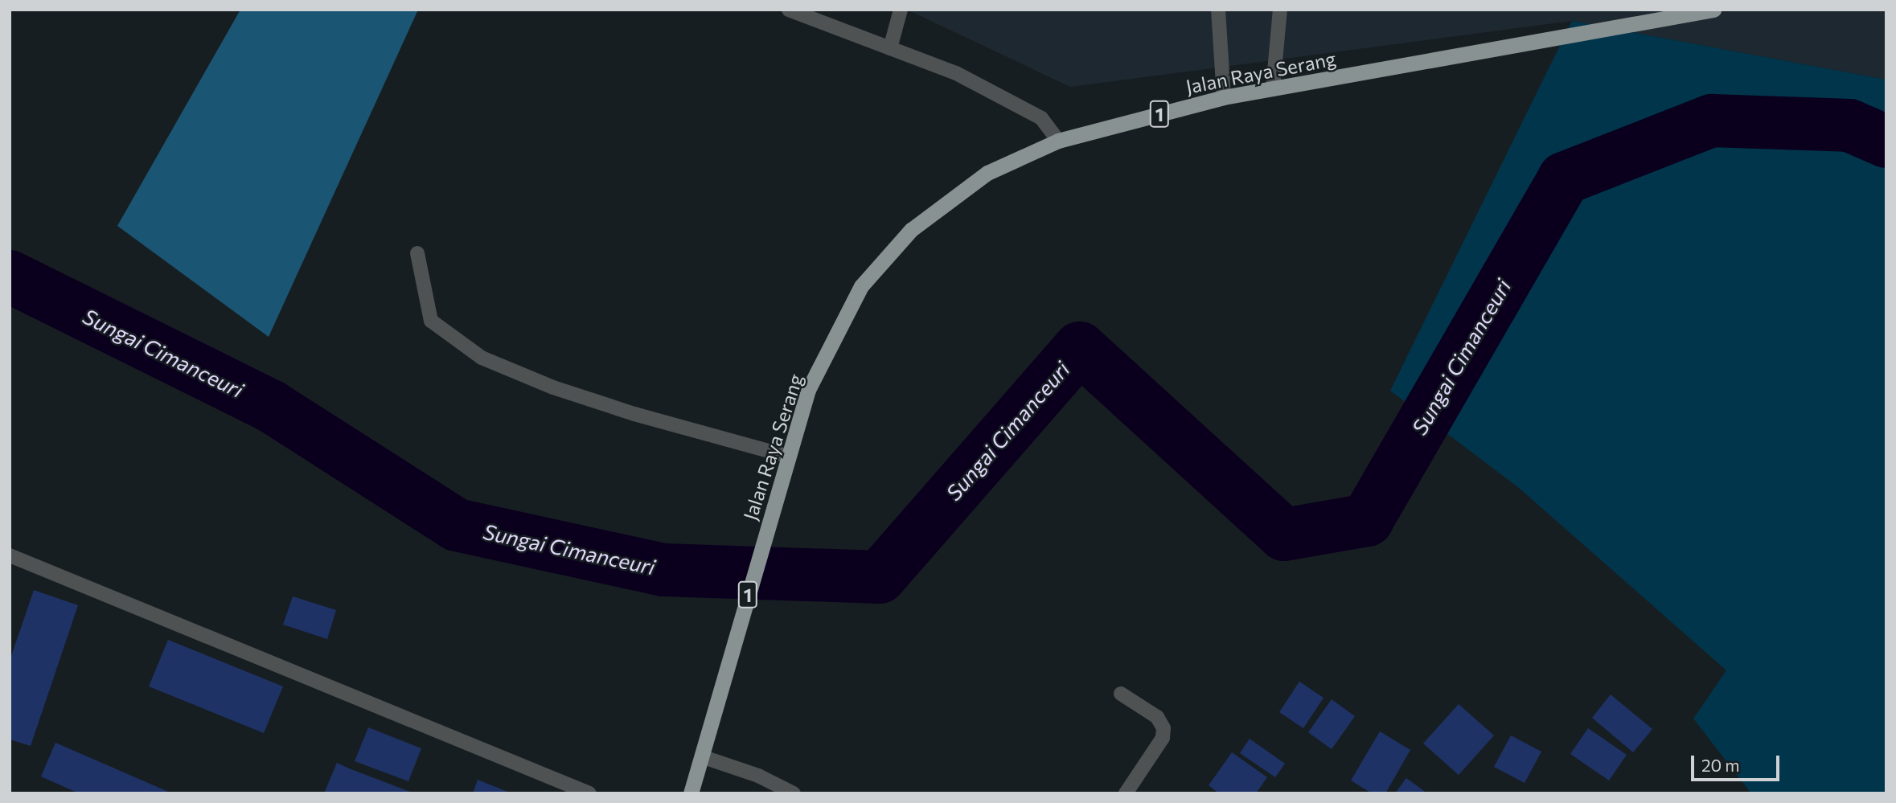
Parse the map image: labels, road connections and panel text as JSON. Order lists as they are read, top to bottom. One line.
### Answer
{"streets":{"highway":["Jalan Raya Serang","1"]},"water":["Sungai Cimanceuri"],"scale_bar":"20 m"}
